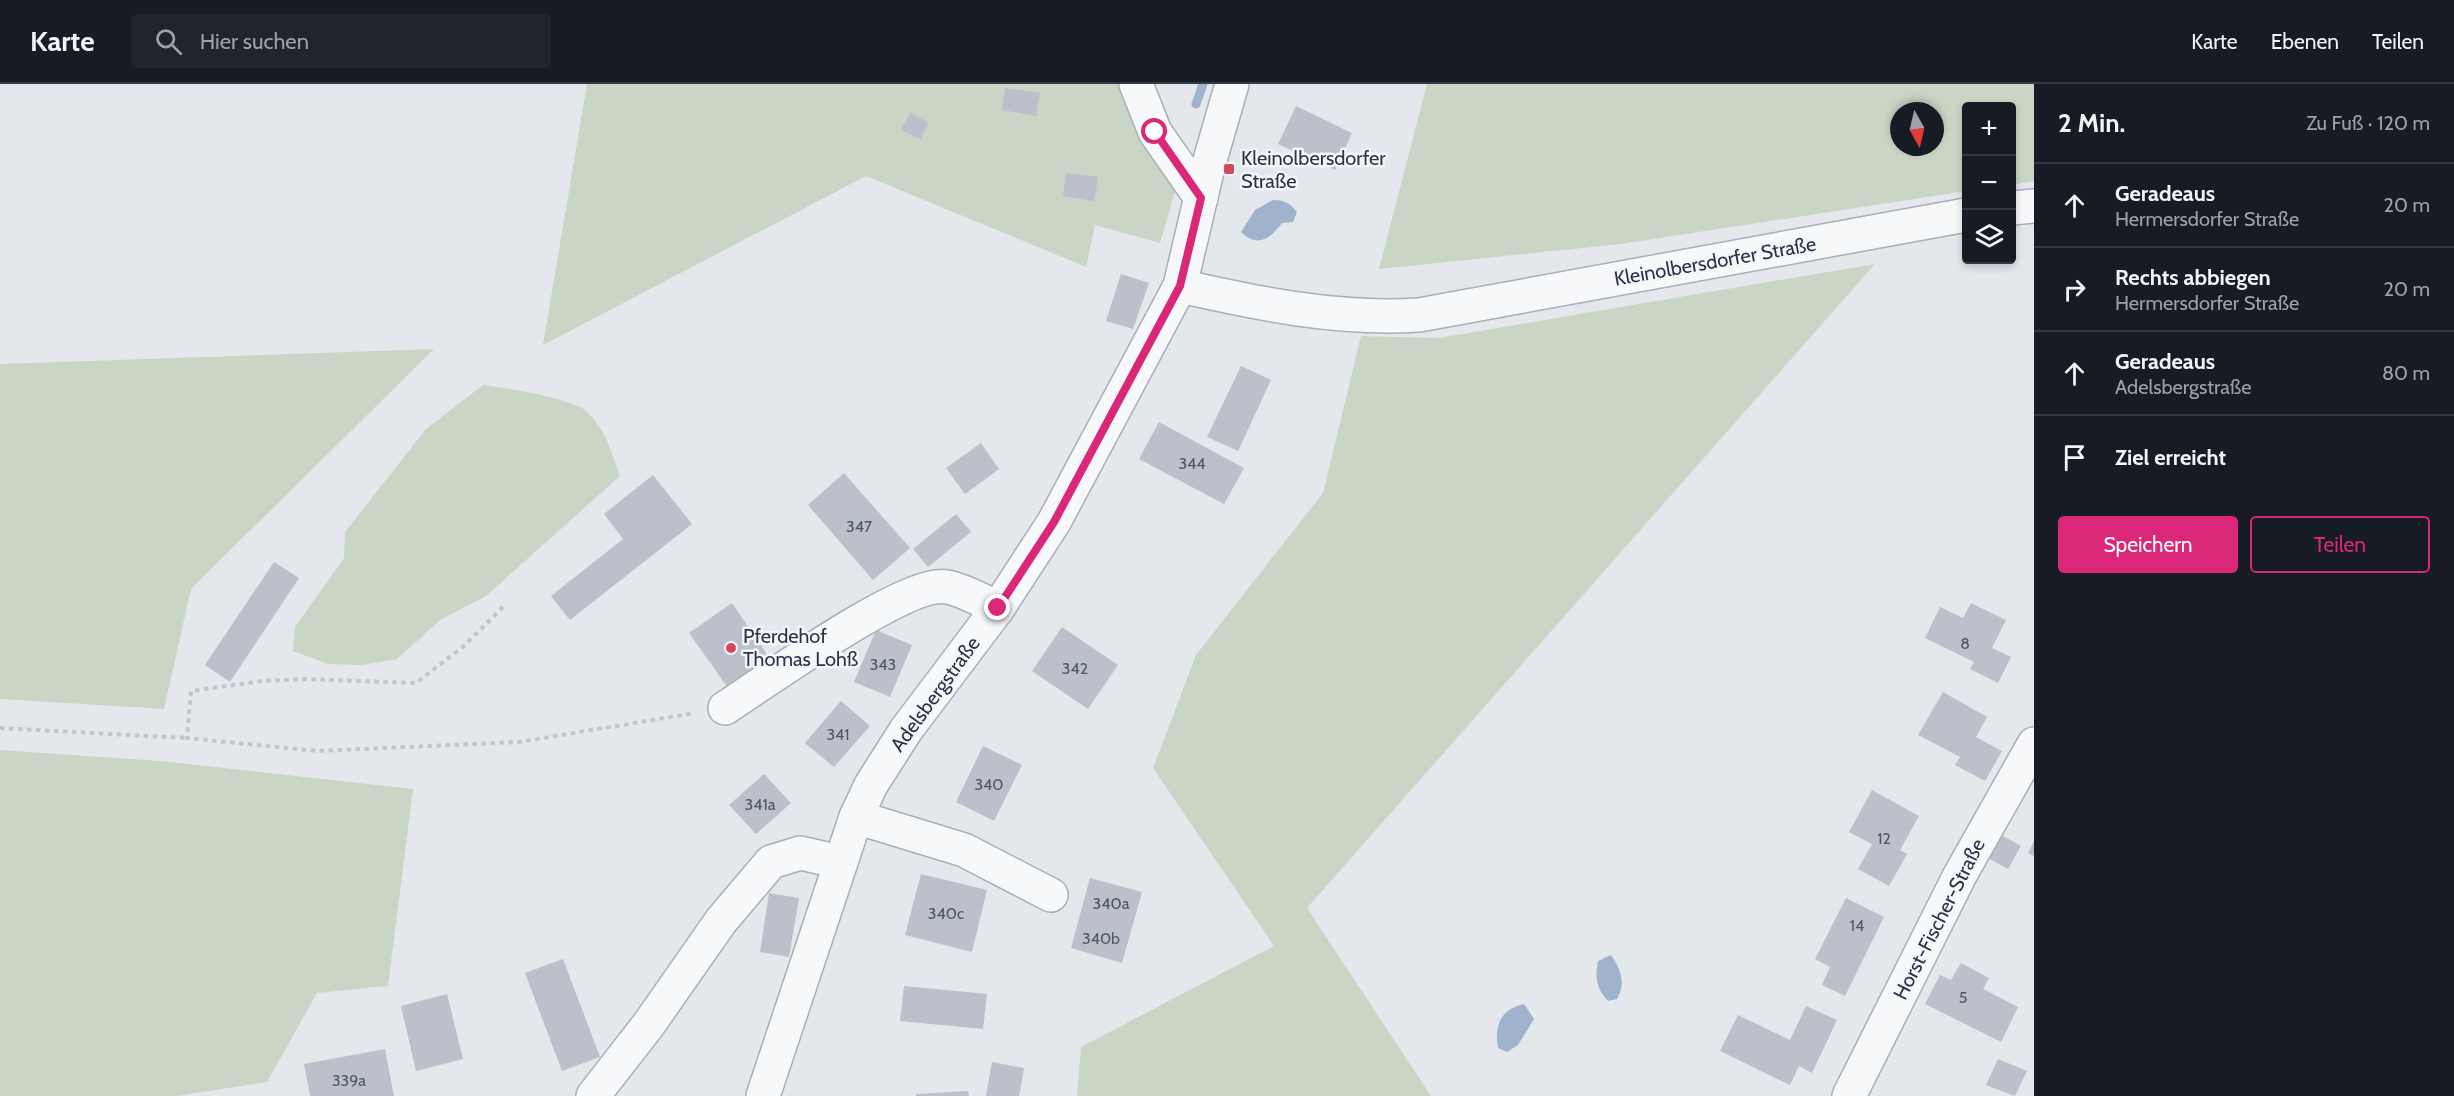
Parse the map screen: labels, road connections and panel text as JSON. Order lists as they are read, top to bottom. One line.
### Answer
{"streets":{"street":["Kleinolbersdorfer Straße","Adelsbergstraße","Horst-Fischer-Straße"]},"crossings":[["Kleinolbersdorfer Straße","Adelsbergstraße"]],"places":{"transit":["Kleinolbersdorfer Straße"],"other":["Pferdehof Thomas Lohß"]},"house_numbers":["344","347","8","343","342","341","340","341a","12","340a","340c","14","340b","5","339a"],"north":"bottom","page":{"header":"Karte","search":"Hier suchen","nav":["Karte","Ebenen","Teilen"],"heading":["2 Min.","Zu Fuß · 120 m"],"map_buttons":["+","−"],"list":[["Geradeaus","Hermersdorfer Straße","20 m"],["Rechts abbiegen","Hermersdorfer Straße","20 m"],["Geradeaus","Adelsbergstraße","80 m"],"Ziel erreicht"],"buttons":["Speichern","Teilen"]}}
